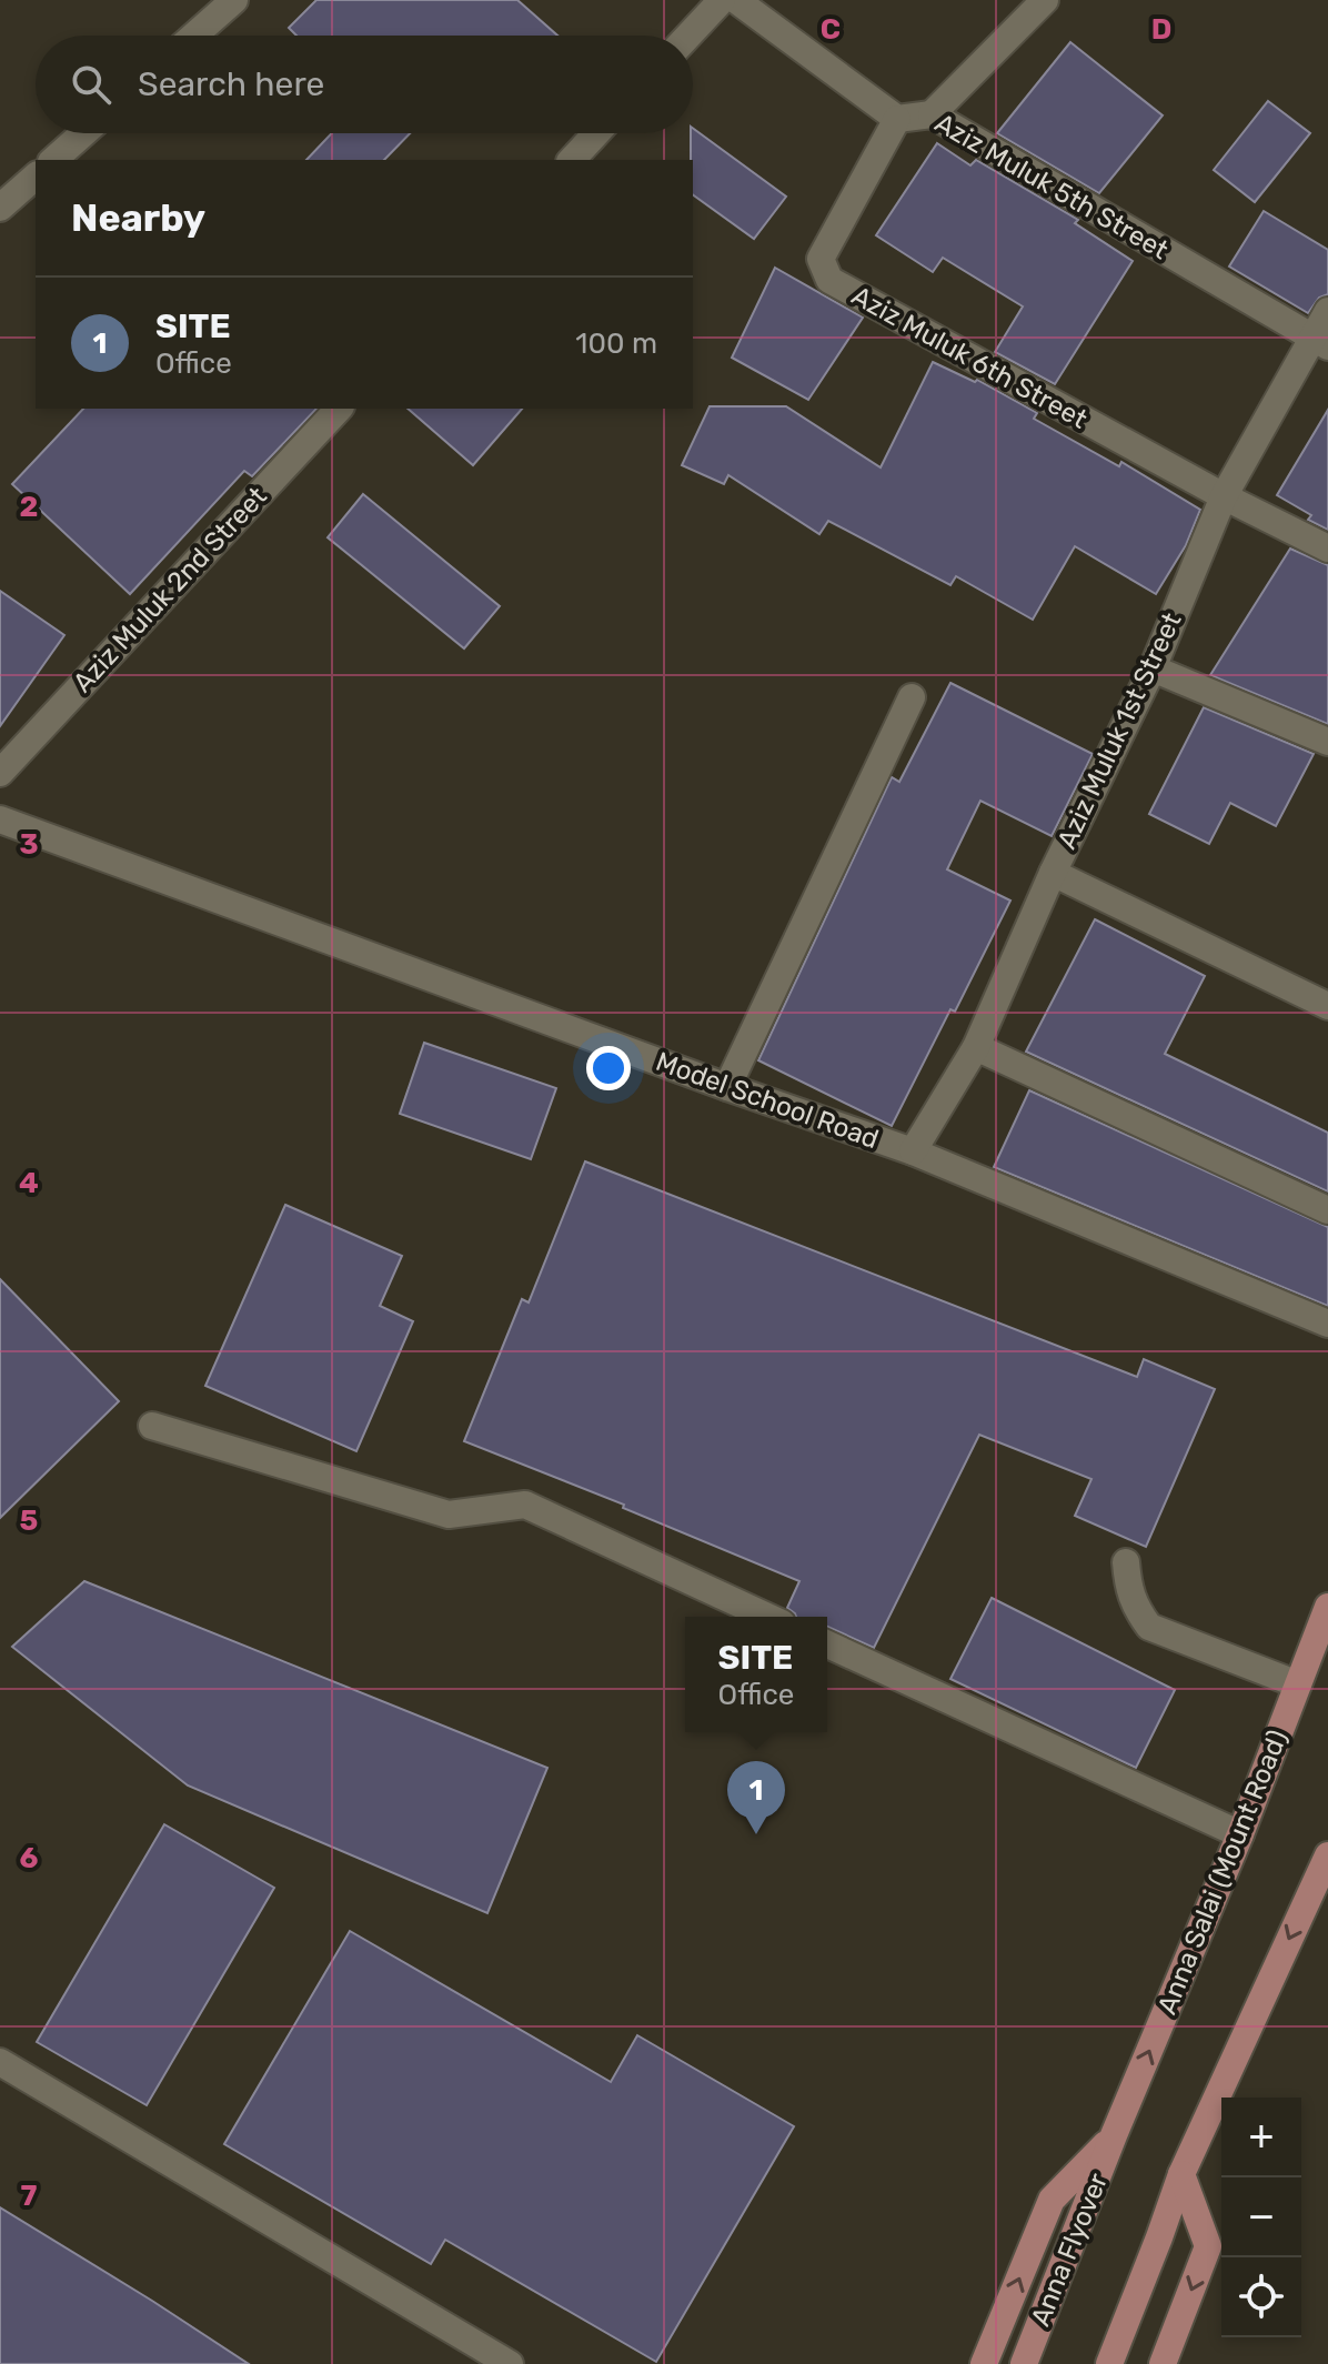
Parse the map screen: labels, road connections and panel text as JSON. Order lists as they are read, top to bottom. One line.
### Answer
{"streets":{"main road":["Anna Salai (Mount Road)","Anna Flyover"],"street":["Aziz Muluk 5th Street","Aziz Muluk 6th Street","Aziz Muluk 2nd Street","Aziz Muluk 1st Street","Model School Road"]},"crossings":[["Aziz Muluk 5th Street","Aziz Muluk 6th Street"],["Aziz Muluk 5th Street","Aziz Muluk 1st Street"],["Aziz Muluk 6th Street","Aziz Muluk 1st Street"],["Aziz Muluk 1st Street","Model School Road"],["Anna Salai (Mount Road)","Anna Flyover"]],"page":{"search":"Search here","heading":"Nearby","list":[{"mark":"1","name":"SITE","note":"Office","value":"100 m"}],"popup":["SITE","Office"],"pins":"1","map_buttons":["+","−"]},"grid":{"columns":["C","D"],"rows":["2","3","4","5","6","7"]}}
